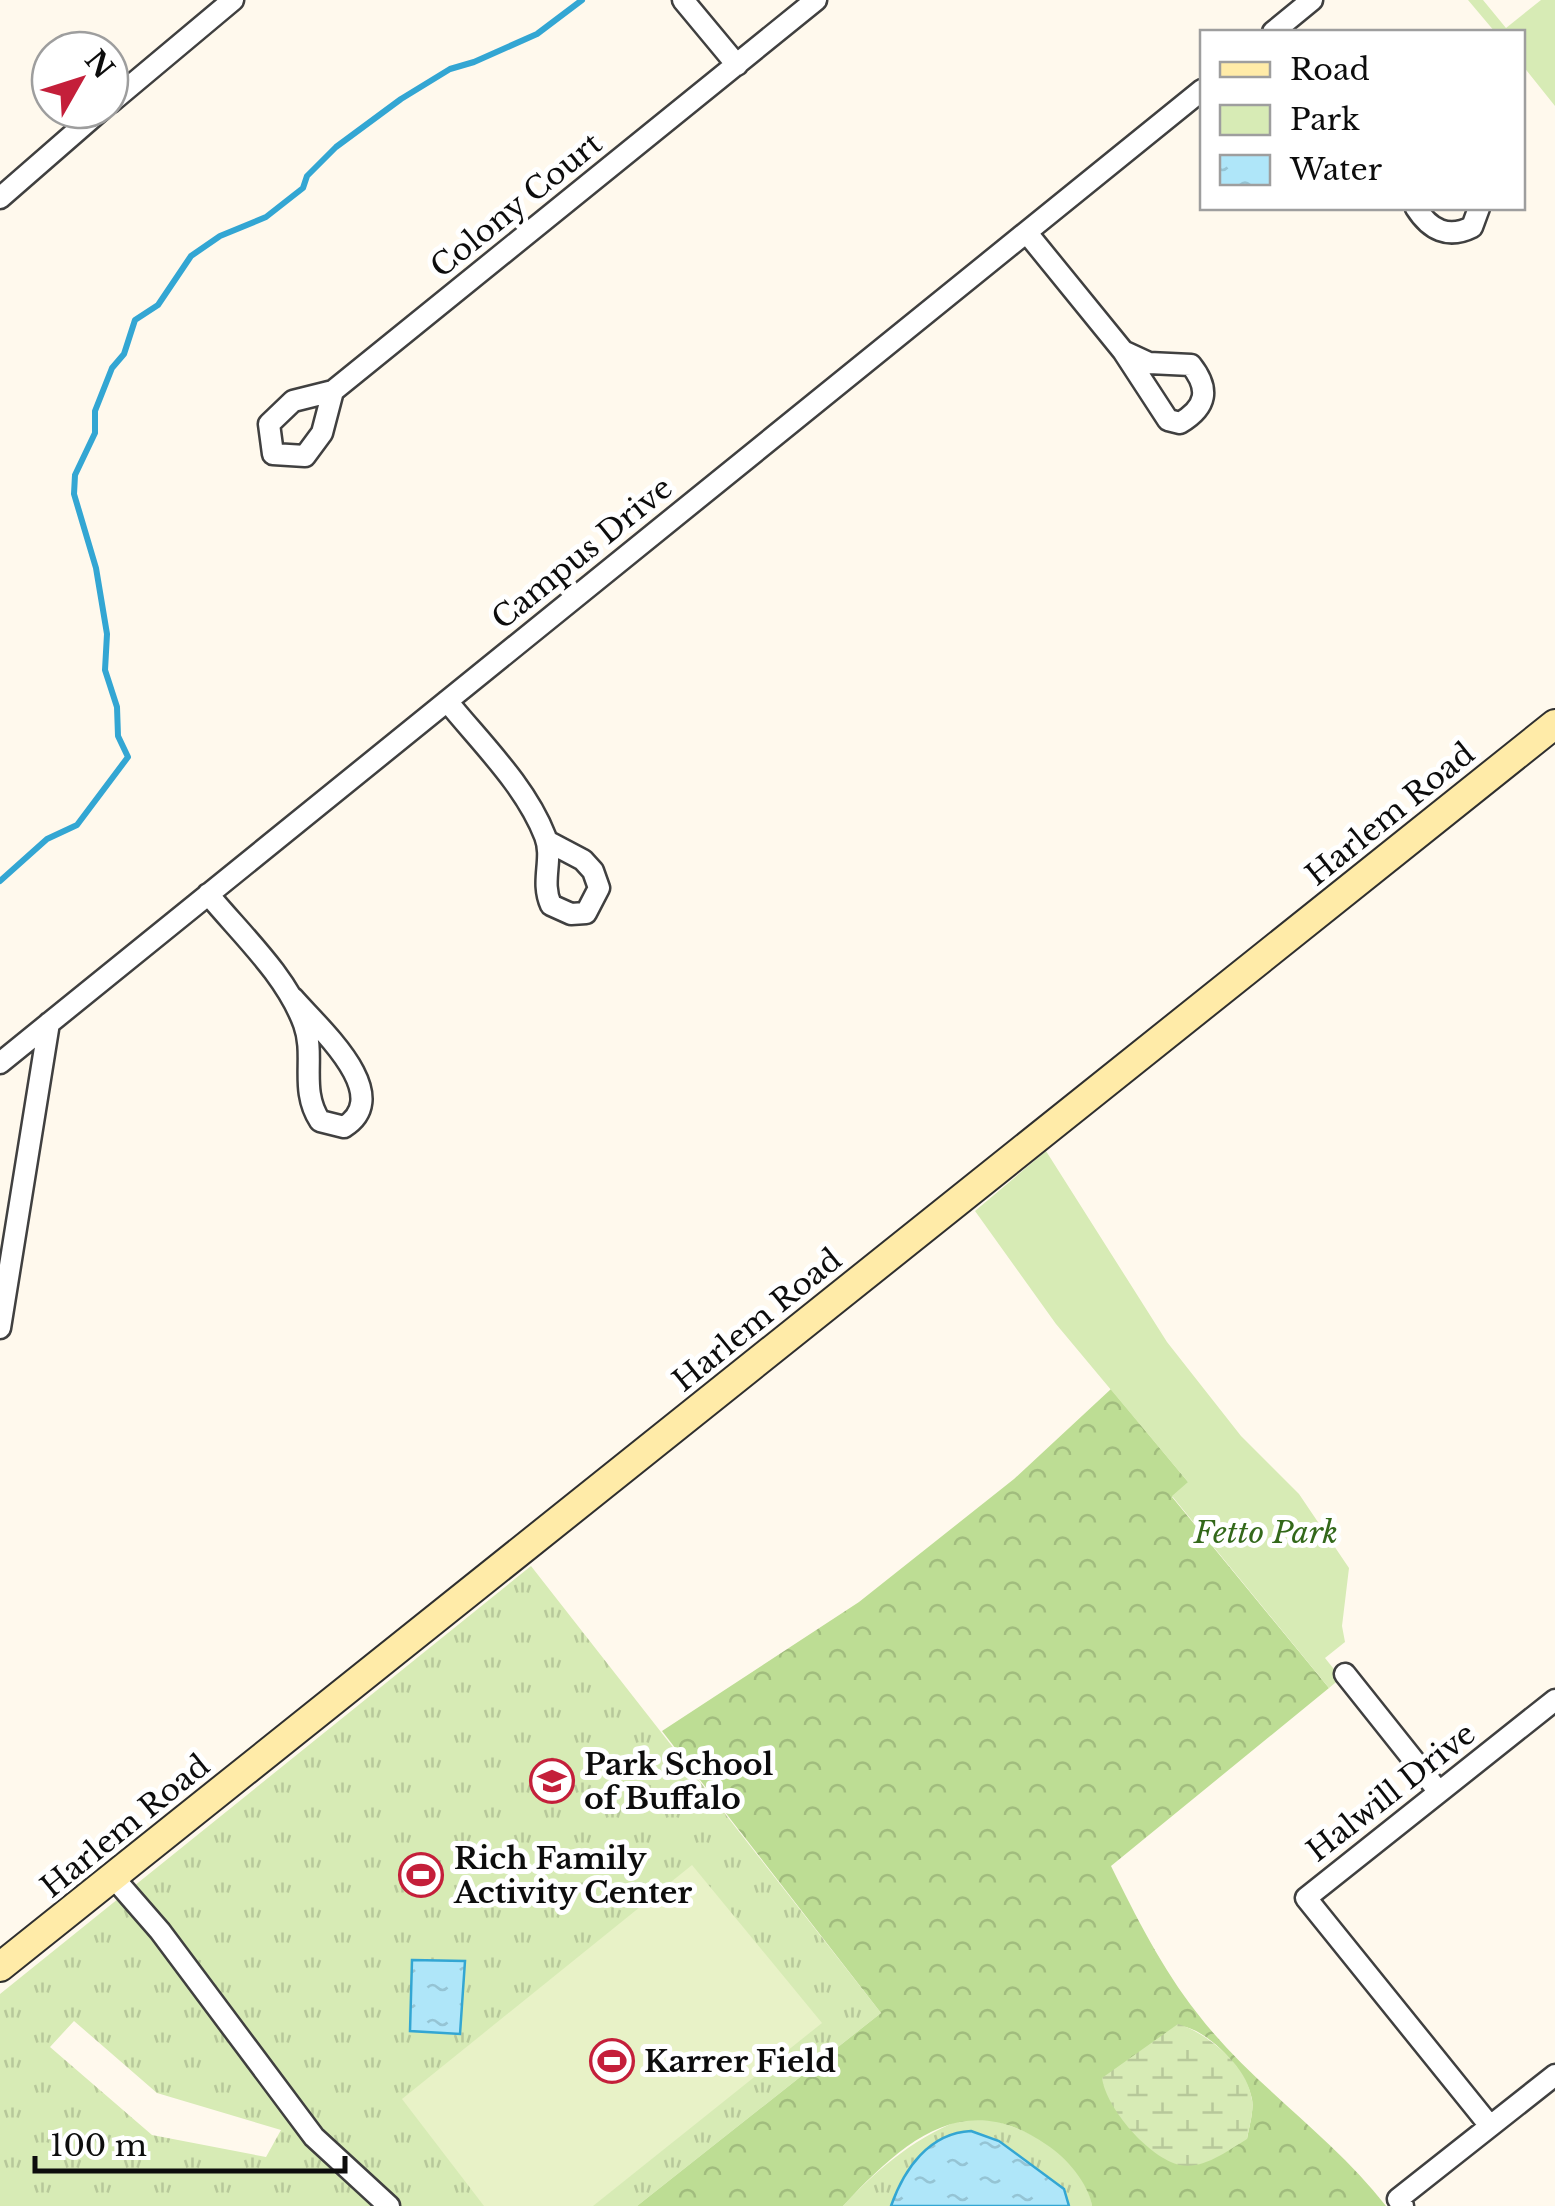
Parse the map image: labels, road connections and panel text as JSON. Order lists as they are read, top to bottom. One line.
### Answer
{"streets":{"main road":["Harlem Road"],"street":["Colony Court","Campus Drive","Halwill Drive"]},"parks":["Fetto Park"],"places":{"school or university":["Park School of Buffalo"],"sports":["Rich Family Activity Center","Karrer Field"]},"legend":["Road","Park","Water"],"scale_bar":"100 m","north":"top right"}
